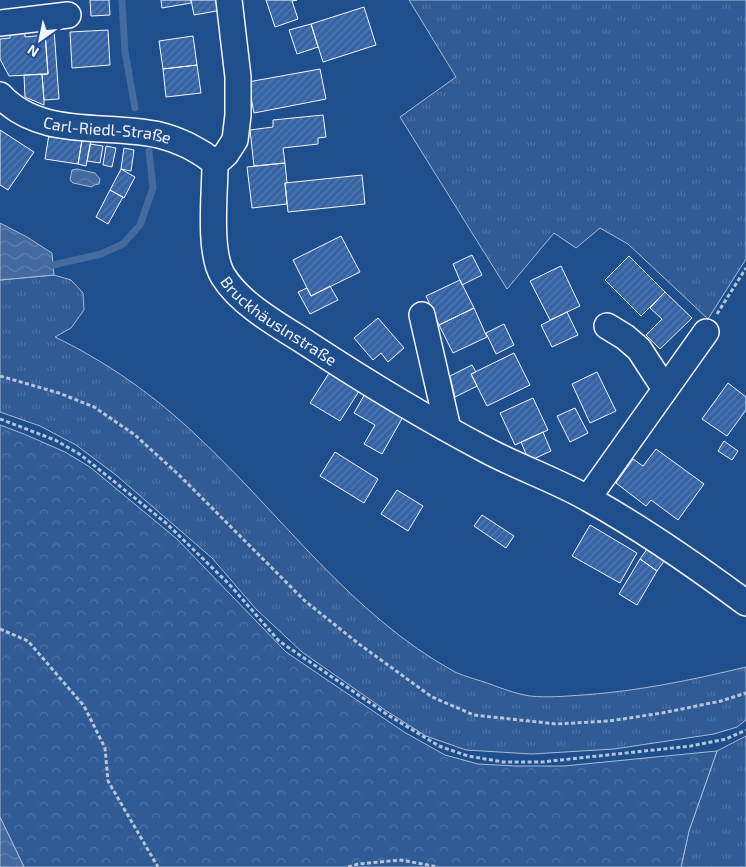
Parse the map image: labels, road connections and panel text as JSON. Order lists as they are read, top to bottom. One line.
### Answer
{"streets":{"street":["Carl-Riedl-Straße","Bruckhäuslnstraße"]},"crossings":[["Carl-Riedl-Straße","Bruckhäuslnstraße"]],"north":"bottom left"}
